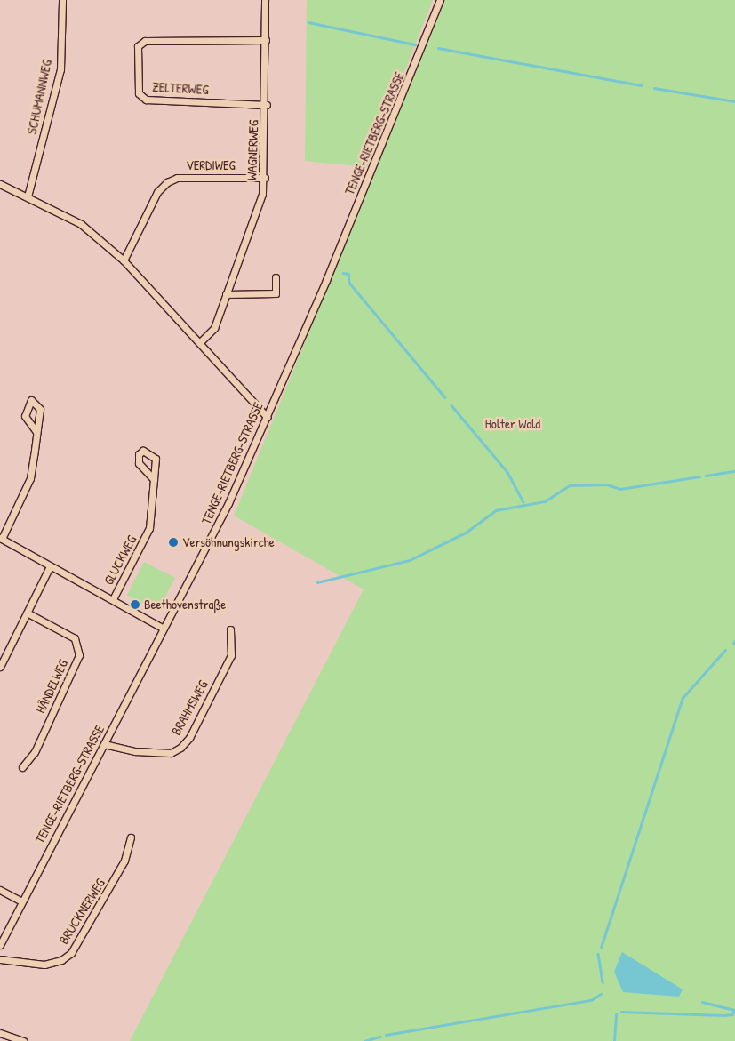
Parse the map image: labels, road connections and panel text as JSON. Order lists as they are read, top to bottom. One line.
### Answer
{"streets":{"street":["ZELTERWEG","SCHUMANNWEG","TENGE-RIETBERG-STRASSE","WAGNERWEG","VERDIWEG","GLUCKWEG","HÄNDELWEG","BRAHMSWEG","BRUCKNERWEG"]},"crossings":[["ZELTERWEG","WAGNERWEG"],["TENGE-RIETBERG-STRASSE","BRAHMSWEG"],["WAGNERWEG","VERDIWEG"]],"parks":["Holter Wald"],"places":["Versöhnungskirche","Beethovenstraße"]}
